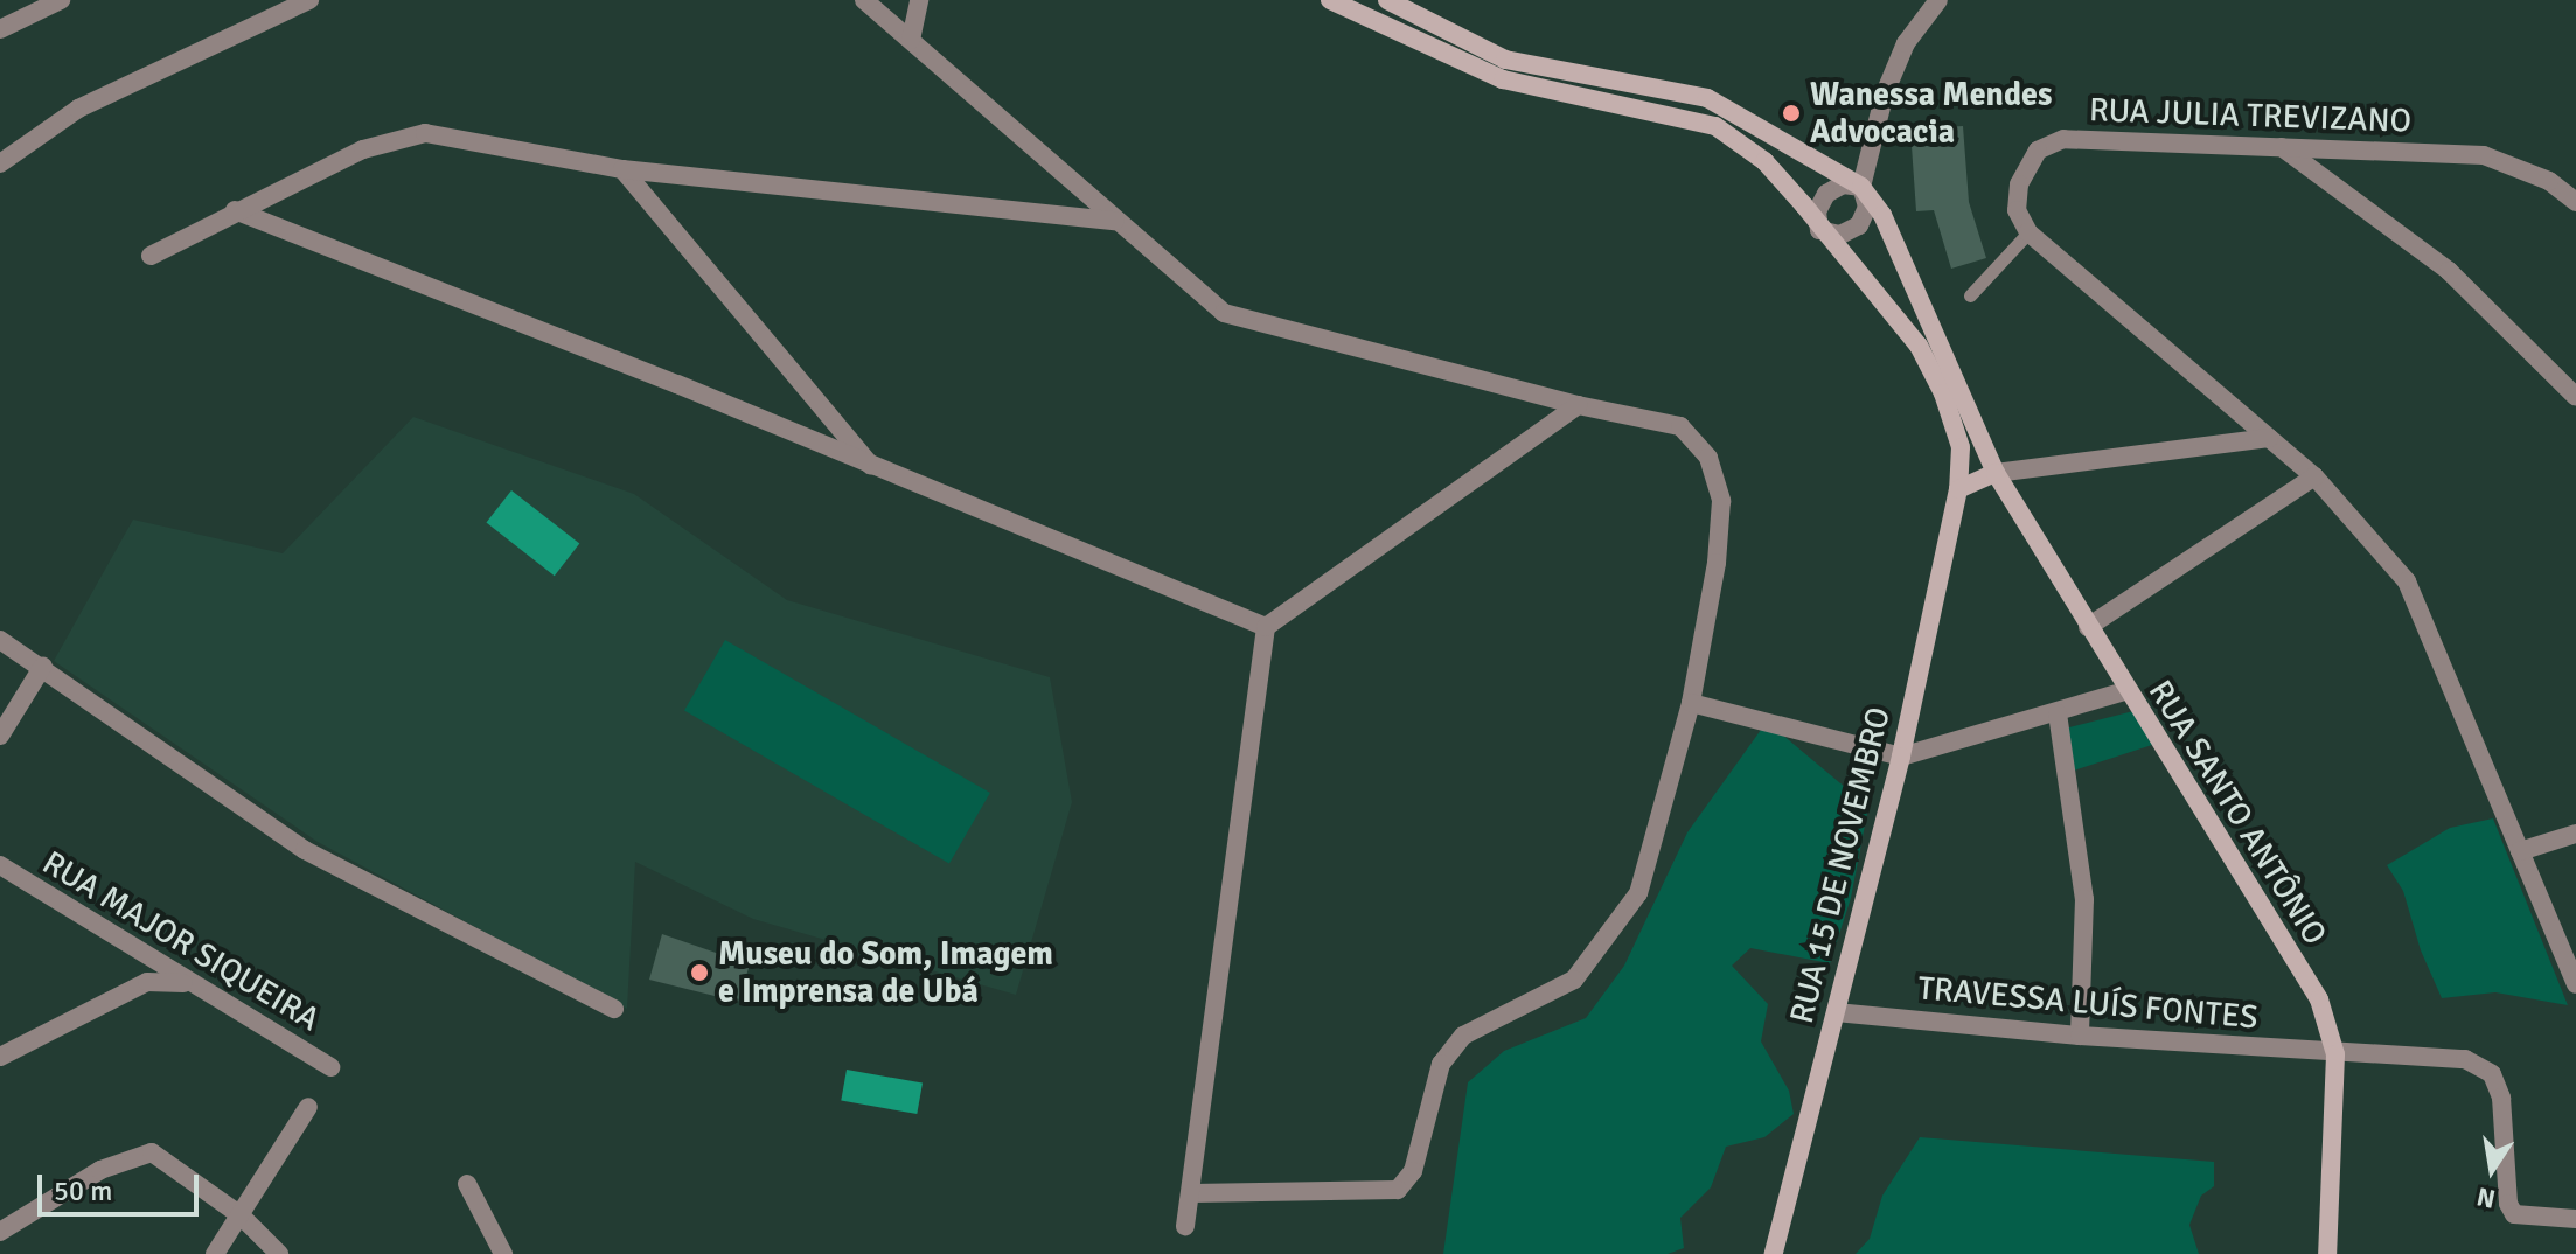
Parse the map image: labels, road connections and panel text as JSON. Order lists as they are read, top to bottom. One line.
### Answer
{"streets":{"street":["RUA JULIA TREVIZANO","RUA SANTO ANTÔNIO","RUA 15 DE NOVEMBRO","RUA MAJOR SIQUEIRA","TRAVESSA LUÍS FONTES"]},"crossings":[["RUA SANTO ANTÔNIO","RUA 15 DE NOVEMBRO"],["RUA SANTO ANTÔNIO","TRAVESSA LUÍS FONTES"],["RUA 15 DE NOVEMBRO","TRAVESSA LUÍS FONTES"]],"places":["Wanessa Mendes Advocacia","Museu do Som, Imagem e Imprensa de Ubá"],"scale_bar":"50 m","north":"bottom"}
